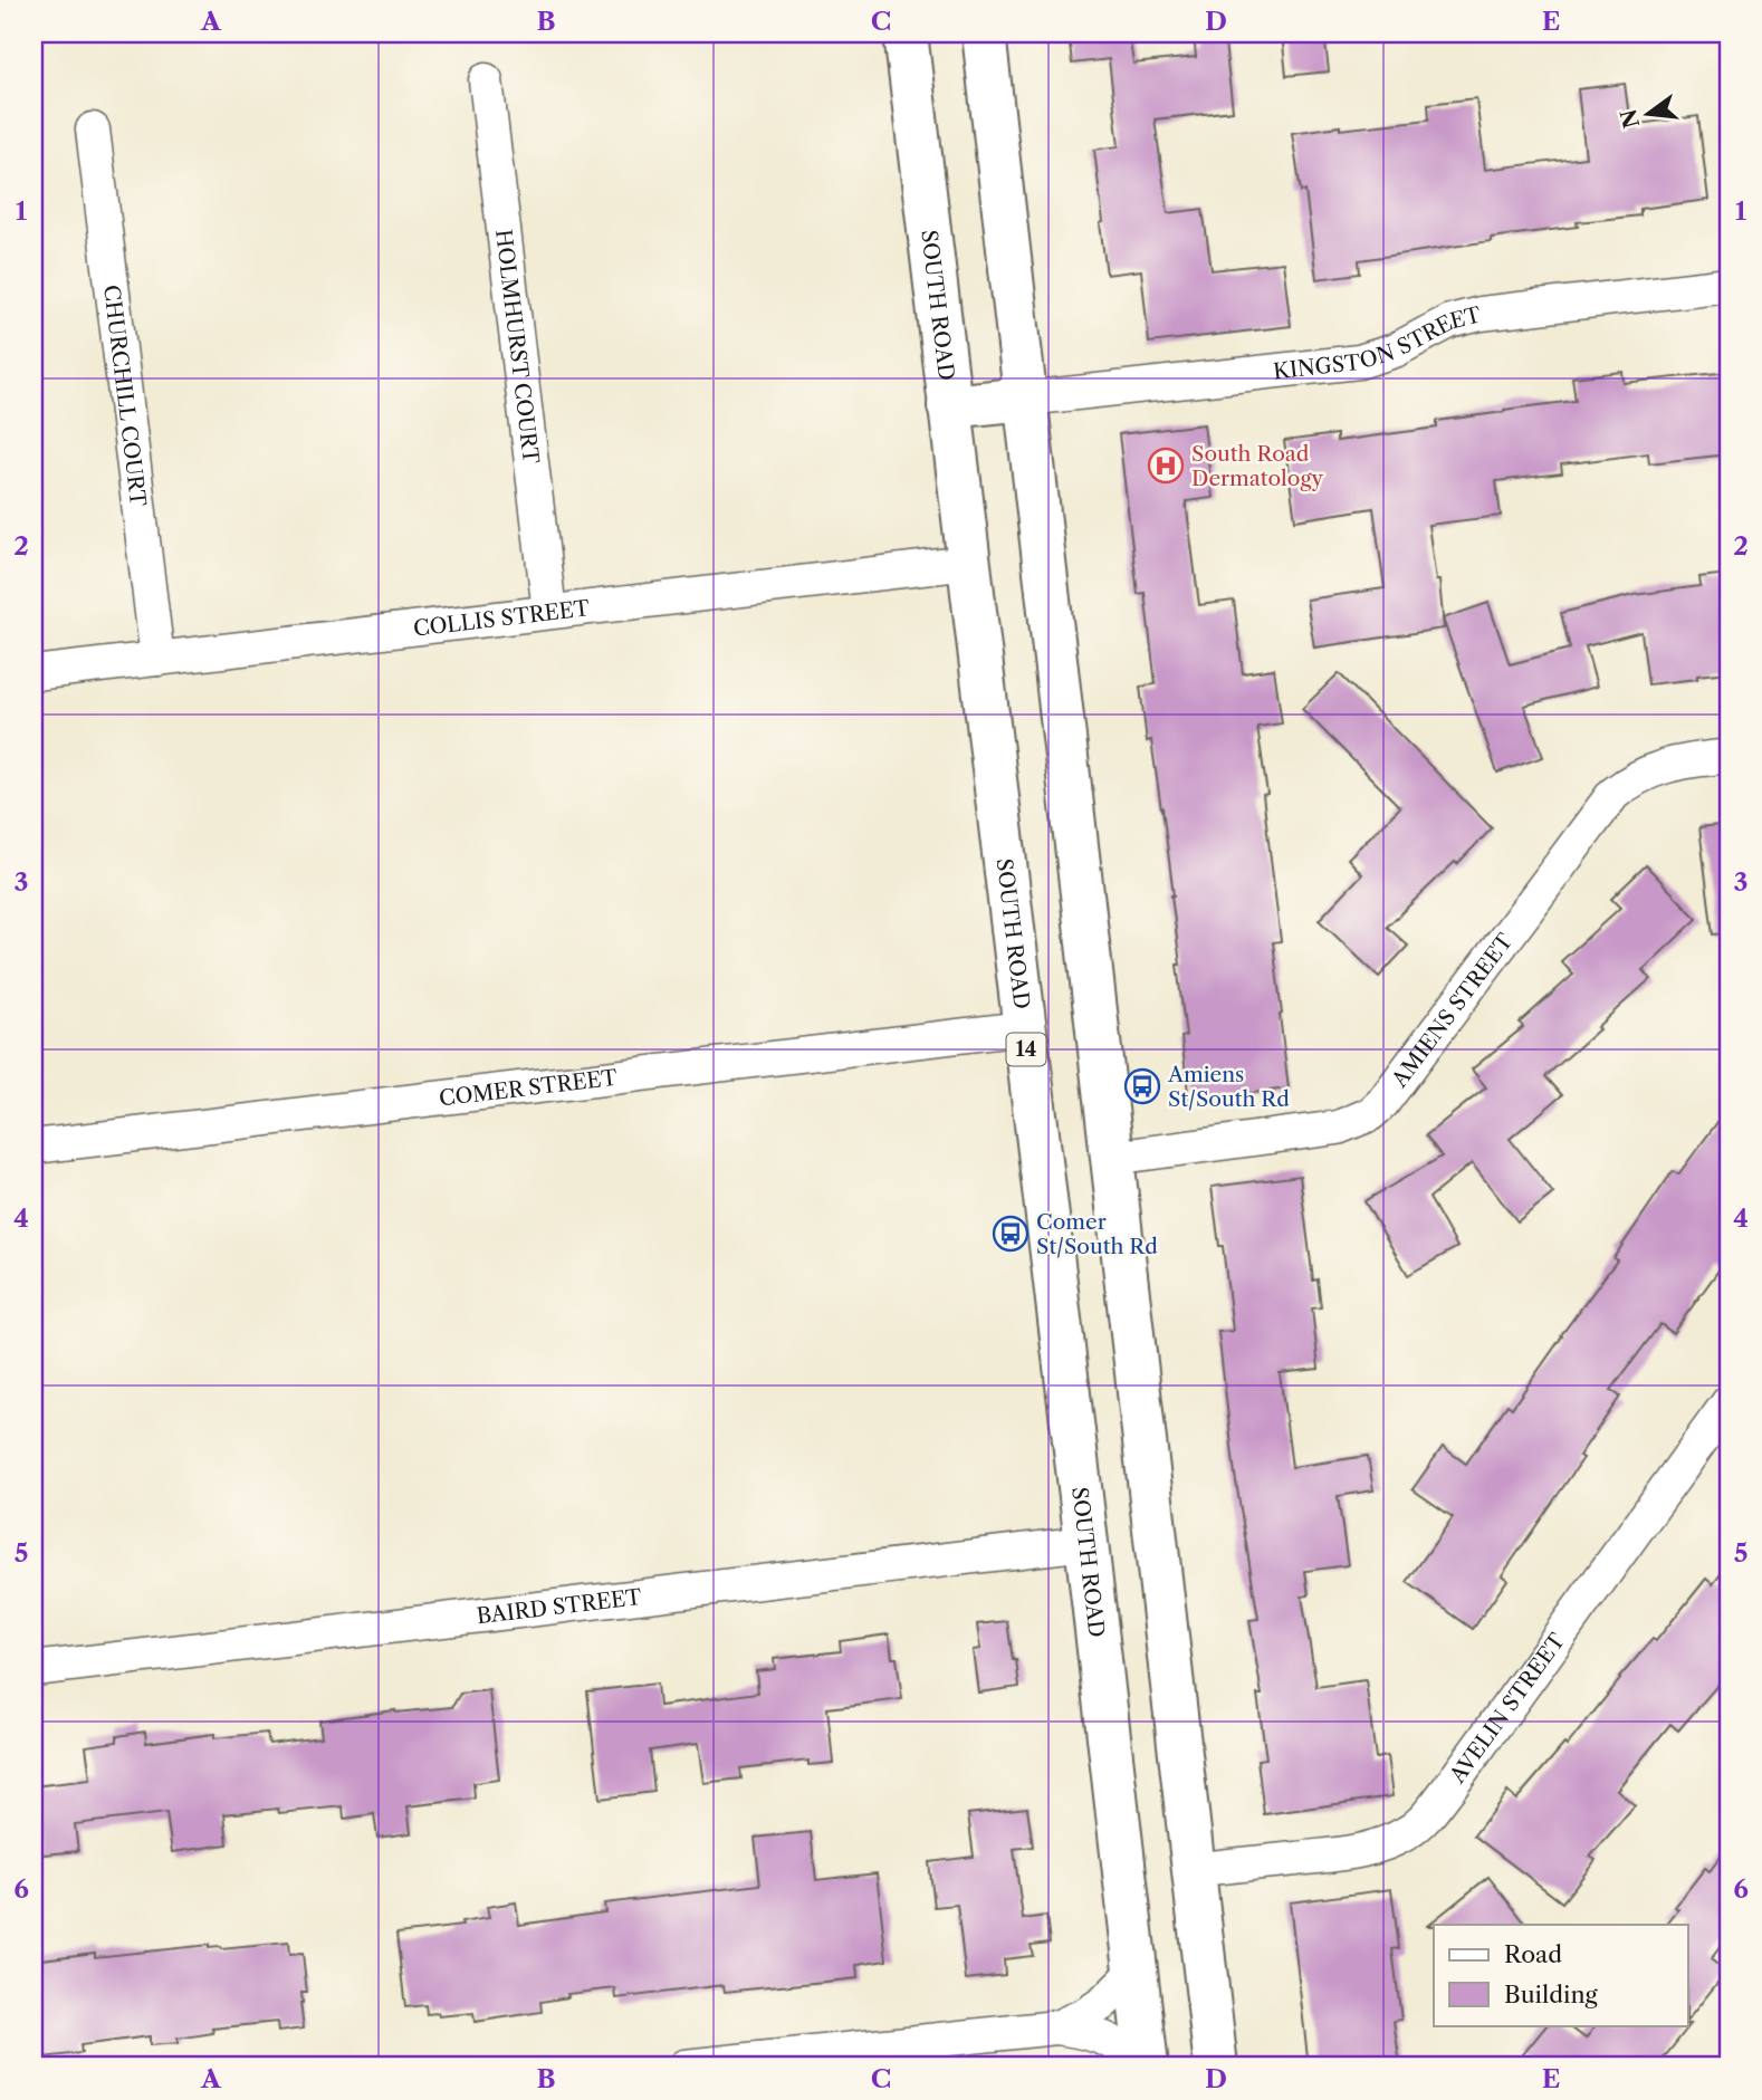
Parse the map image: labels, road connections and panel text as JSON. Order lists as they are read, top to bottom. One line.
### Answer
{"streets":{"main road":["SOUTH ROAD","14"],"street":["KINGSTON STREET","HOLMHURST COURT","CHURCHILL COURT","COLLIS STREET","AMIENS STREET","COMER STREET","BAIRD STREET","AVELIN STREET"]},"crossings":[["SOUTH ROAD","COLLIS STREET"],["SOUTH ROAD","COMER STREET"],["SOUTH ROAD","BAIRD STREET"],["HOLMHURST COURT","COLLIS STREET"],["CHURCHILL COURT","COLLIS STREET"]],"places":{"hospital":["South Road Dermatology"],"bus stop":["Amiens St/South Rd","Comer St/South Rd"]},"legend":["Road","Building"],"north":"left","grid":{"columns":["A","B","C","D","E"],"rows":["1","2","3","4","5","6"]}}
